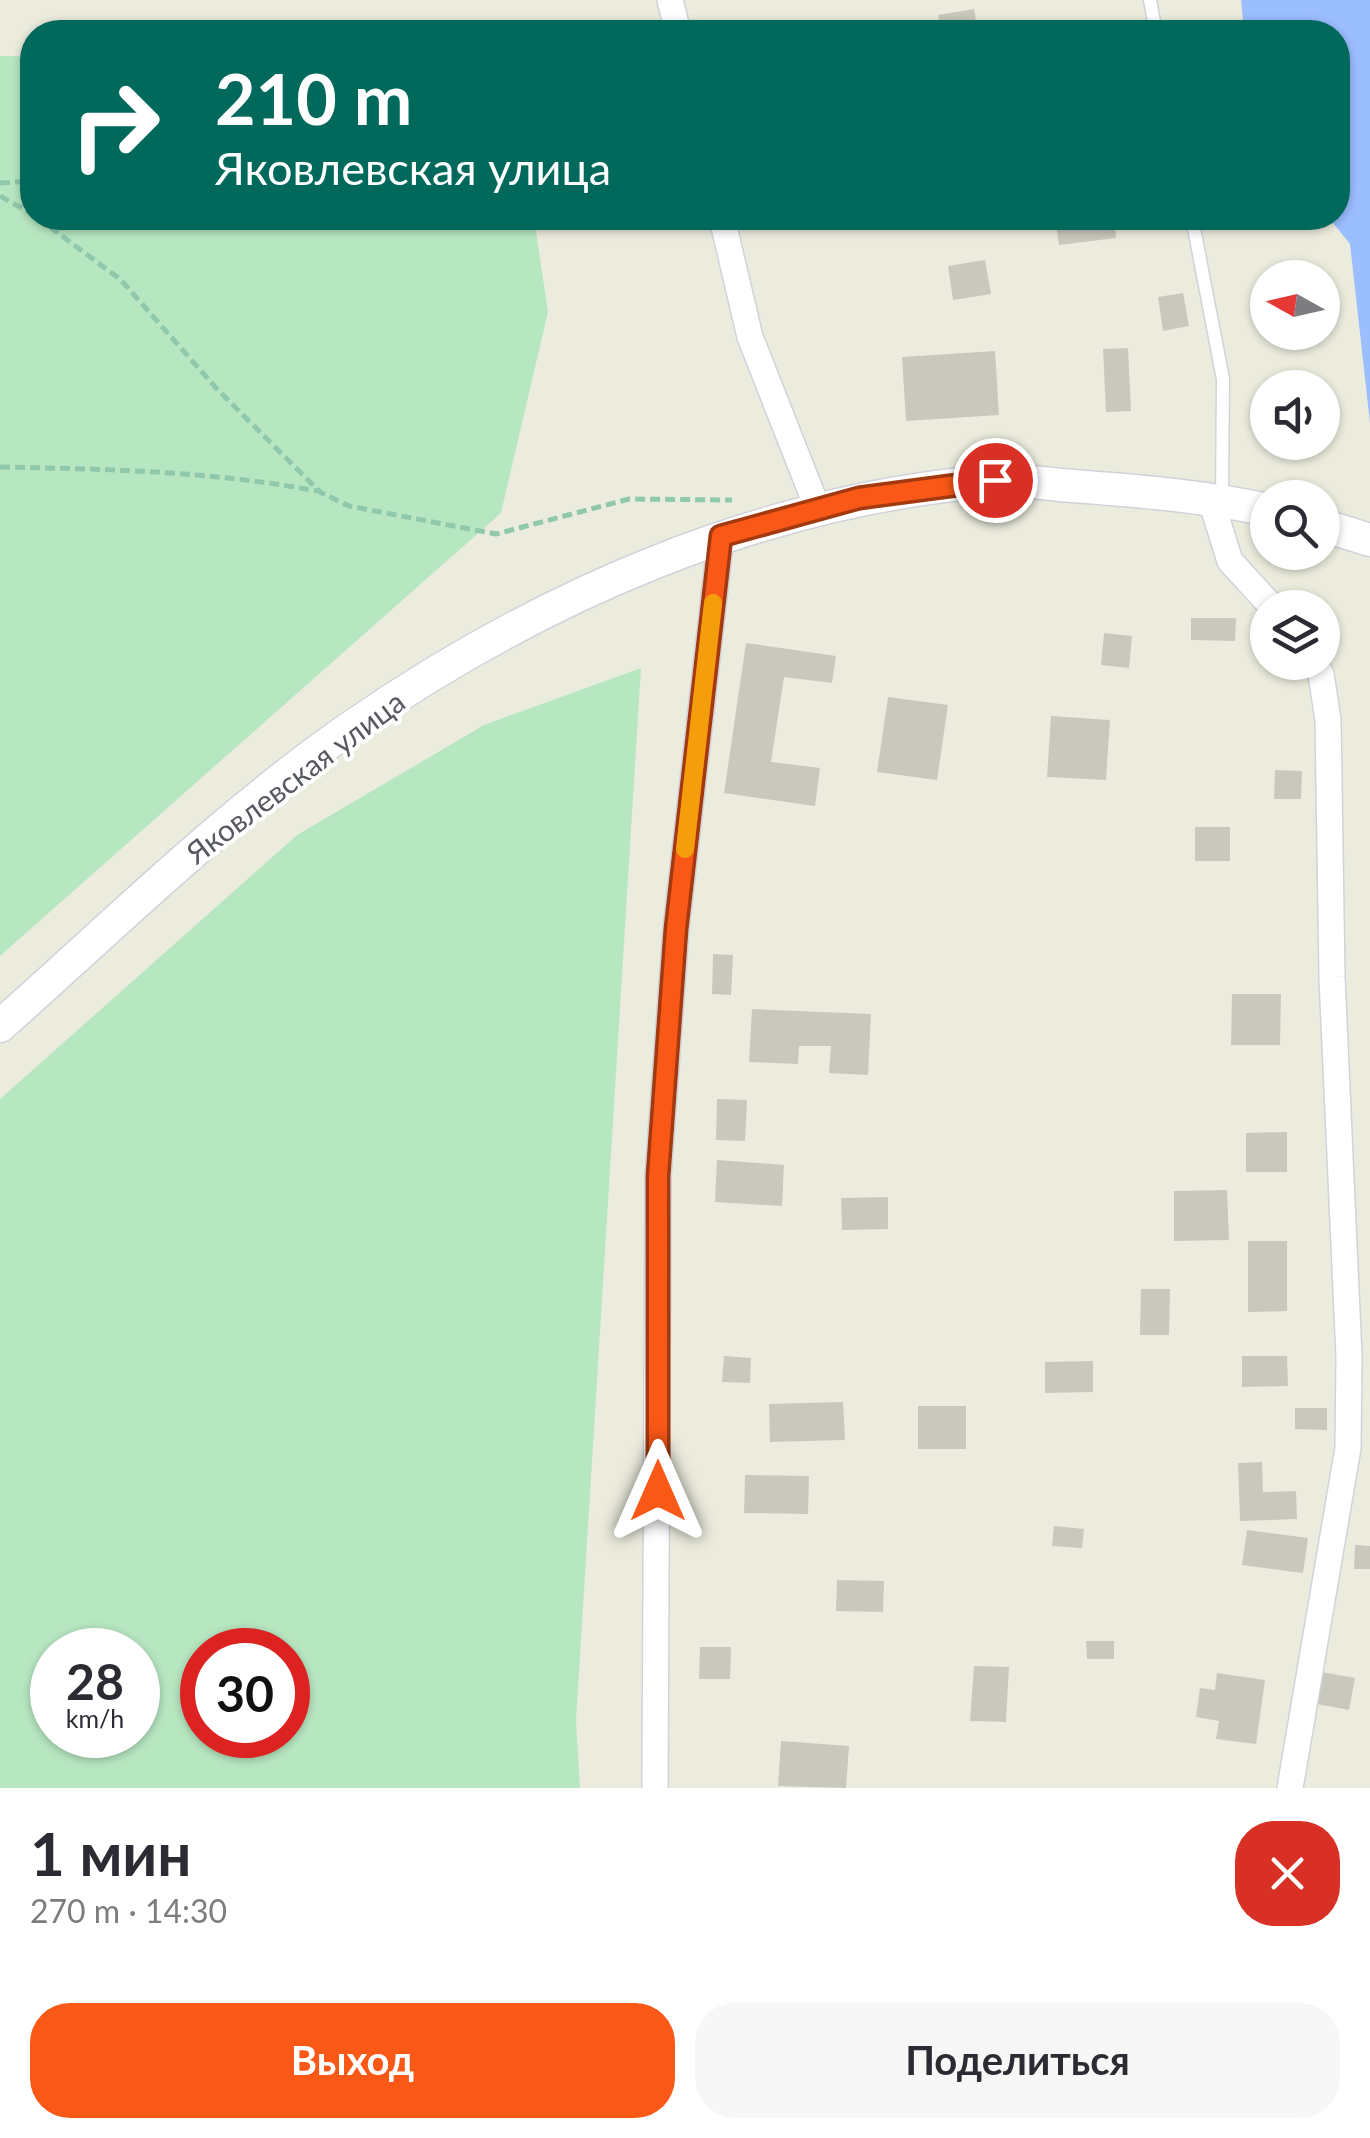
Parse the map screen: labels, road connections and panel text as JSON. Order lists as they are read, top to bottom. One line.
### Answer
{"streets":{"street":["Яковлевская улица"]},"north":"left","page":{"turn":["210 m","Яковлевская улица"],"speed":"28 km/h","limit":"30","heading":["1 мин","270 m · 14:30"],"buttons":["Выход","Поделиться"]}}
